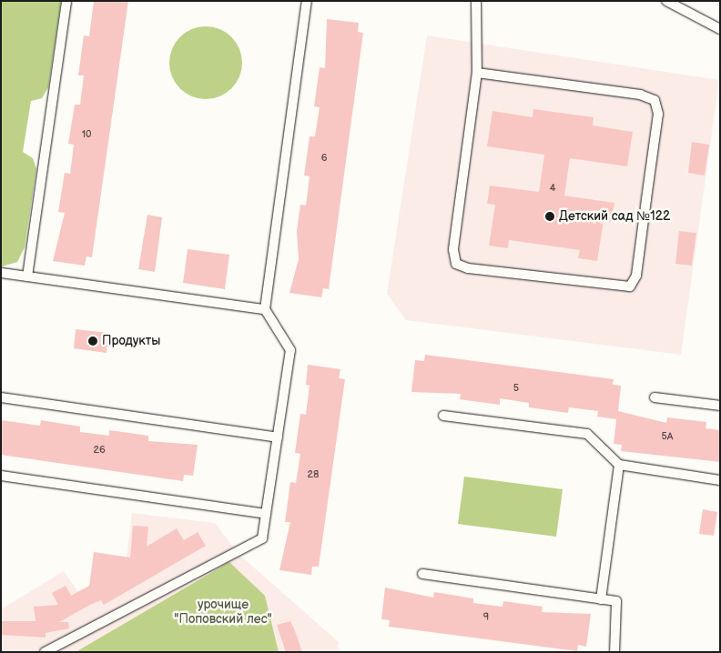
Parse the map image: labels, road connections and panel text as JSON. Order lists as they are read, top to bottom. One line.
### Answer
{"parks":["урочище \"Поповский лес\""],"places":["Детский сад №122","Продукты"],"house_numbers":["10","6","4","5","5А","26","28","9"]}
